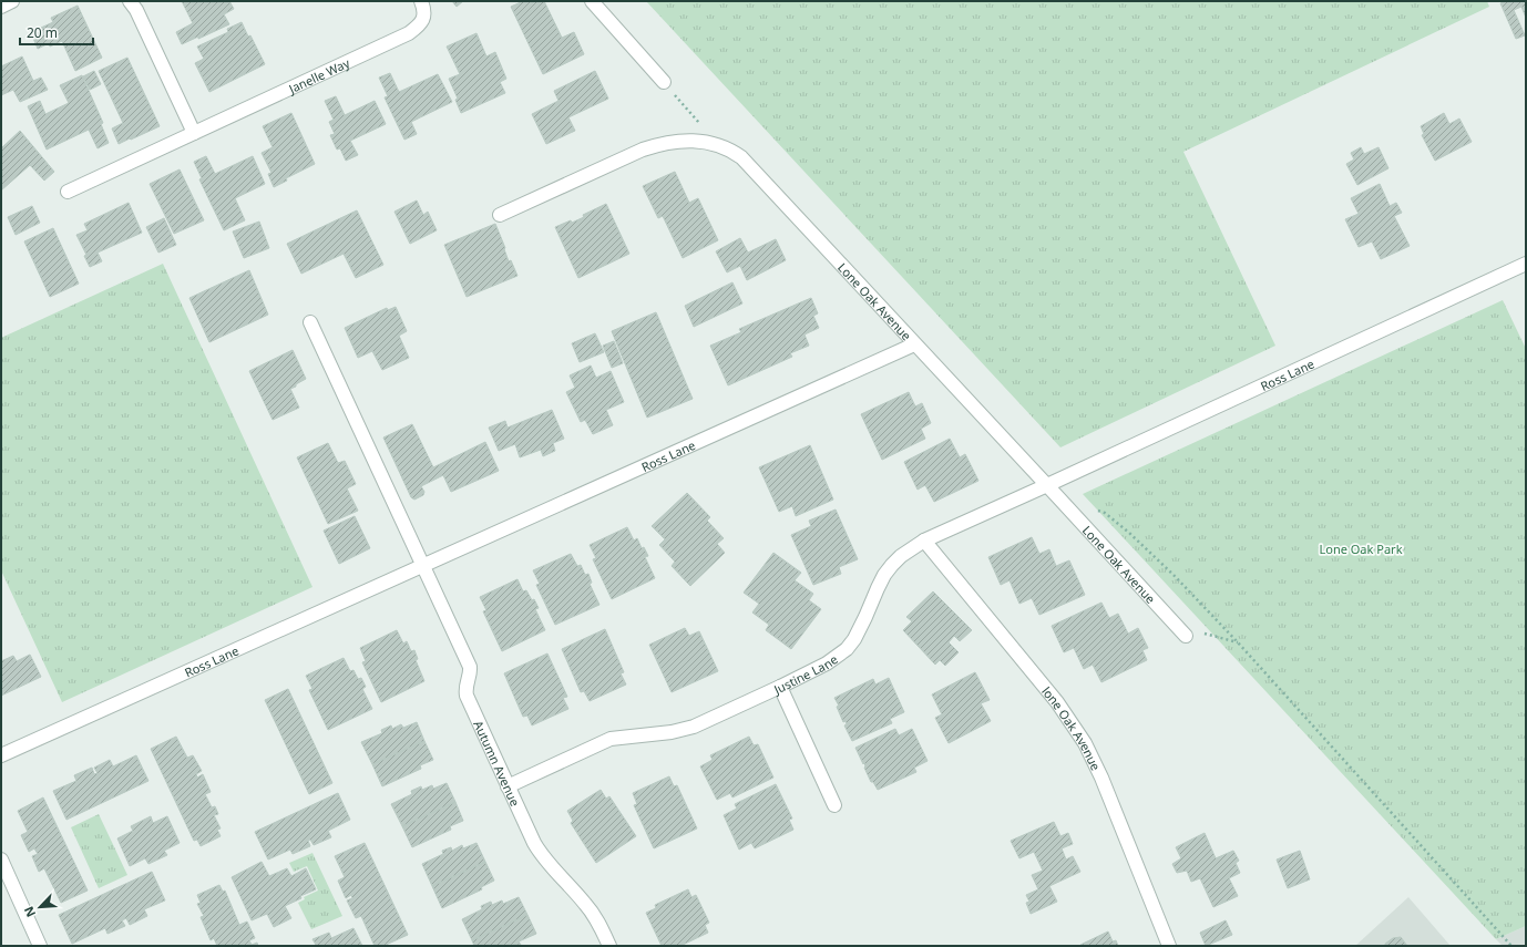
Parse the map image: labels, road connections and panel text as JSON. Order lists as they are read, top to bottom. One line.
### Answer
{"streets":{"street":["Janelle Way","Lone Oak Avenue","Ross Lane","Justine Lane","lone Oak Avenue","Autumn Avenue"]},"crossings":[["Lone Oak Avenue","Ross Lane"],["Lone Oak Avenue","Justine Lane"],["Ross Lane","Justine Lane"],["Ross Lane","Autumn Avenue"],["Justine Lane","lone Oak Avenue"],["Justine Lane","Autumn Avenue"]],"parks":["Lone Oak Park"],"scale_bar":"20 m","north":"bottom left"}
